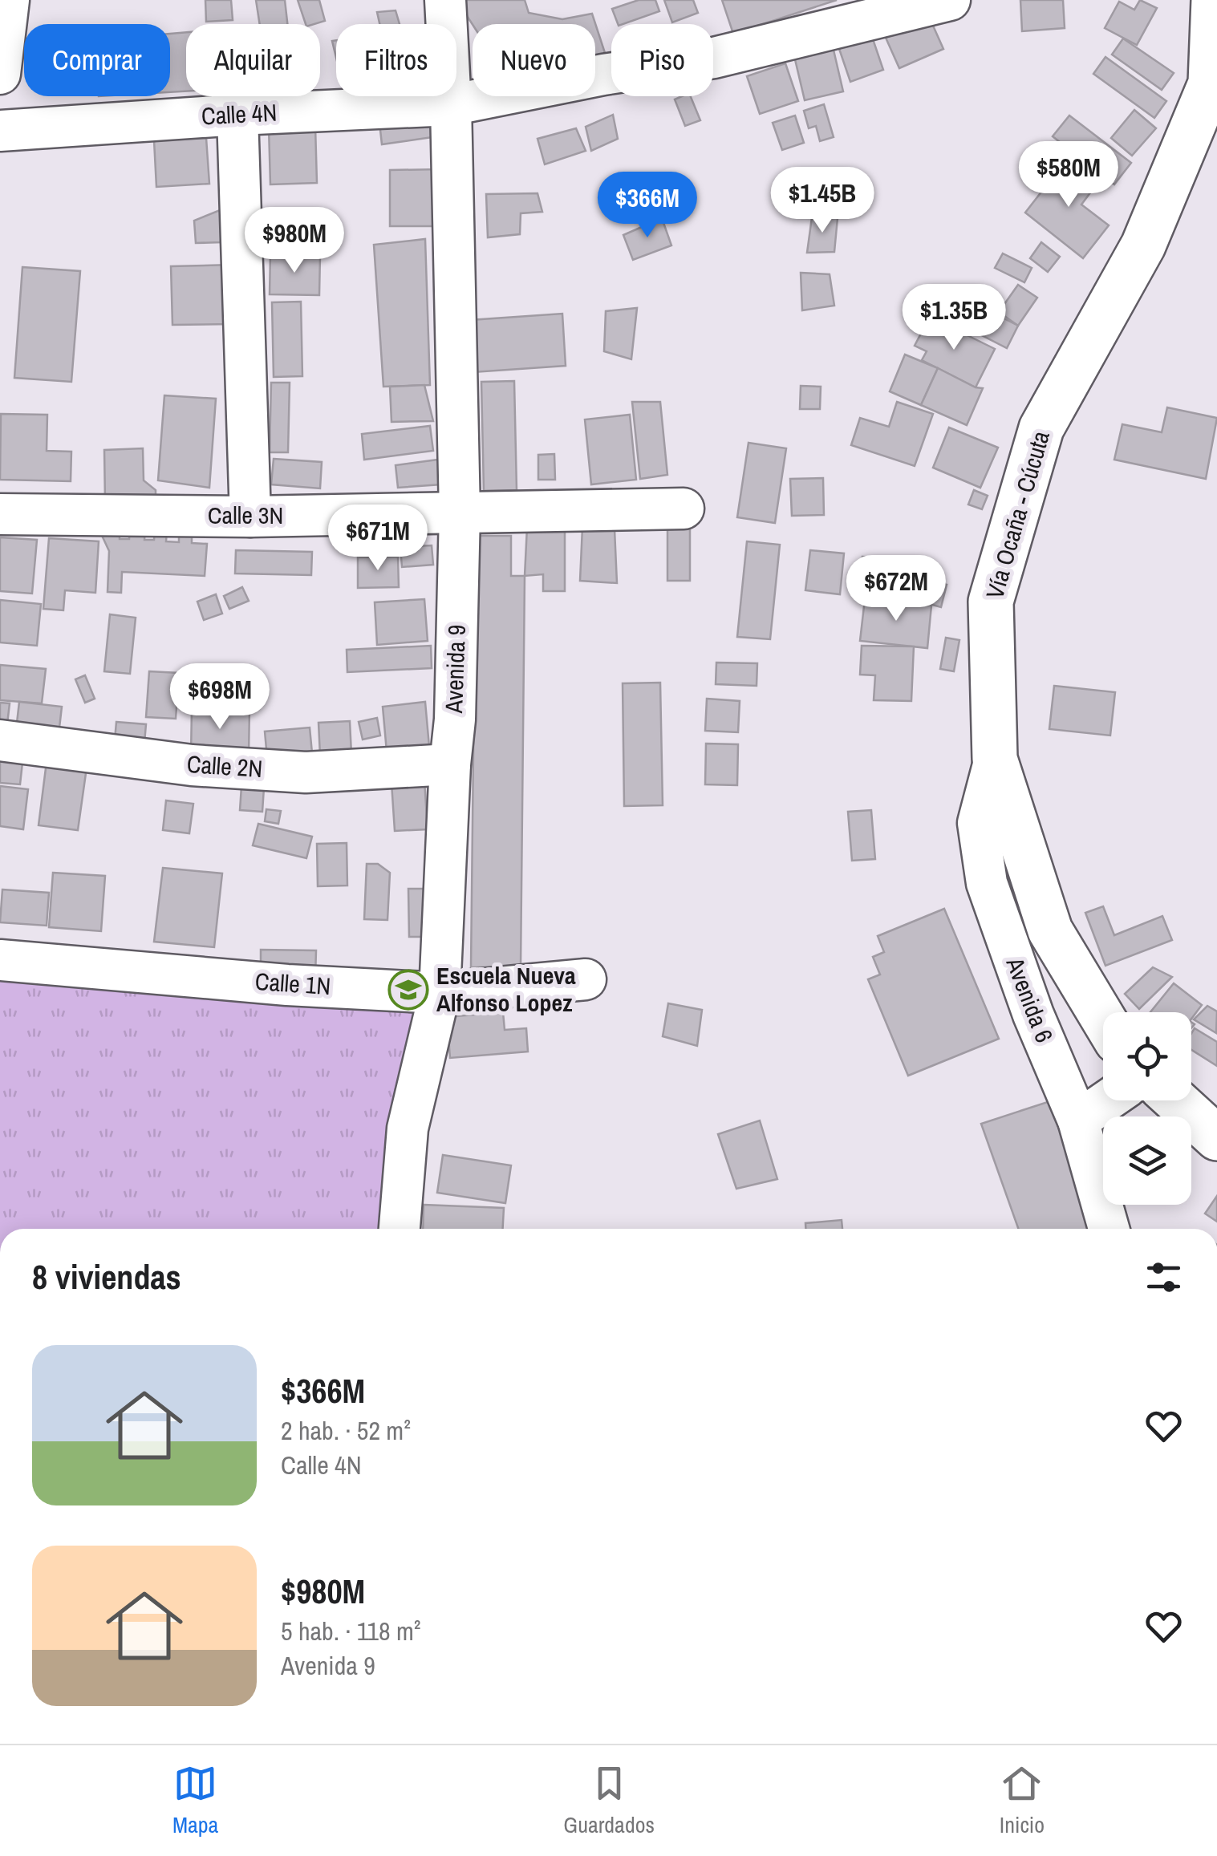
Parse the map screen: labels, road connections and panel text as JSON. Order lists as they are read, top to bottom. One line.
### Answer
{"streets":{"main road":["Vía Ocaña - Cúcuta"],"street":["Calle 4N","Calle 3N","Avenida 9","Calle 2N","Calle 1N","Avenida 6"]},"crossings":[["Calle 4N","Avenida 9"],["Vía Ocaña - Cúcuta","Avenida 6"],["Calle 3N","Avenida 9"],["Avenida 9","Calle 2N"],["Avenida 9","Calle 1N"]],"places":{"school or university":["Escuela Nueva Alfonso Lopez"]},"page":{"chip":["Comprar","Alquilar","Filtros","Nuevo","Piso"],"price":["$580M","$1.45B","$366M","$980M","$1.35B","$671M","$672M","$698M"],"heading":"8 viviendas","list":[{"name":"$366M","note":"2 hab. · 52 m² · Calle 4N"},{"name":"$980M","note":"5 hab. · 118 m² · Avenida 9"}],"tabs":["Mapa","Guardados","Inicio"]}}
